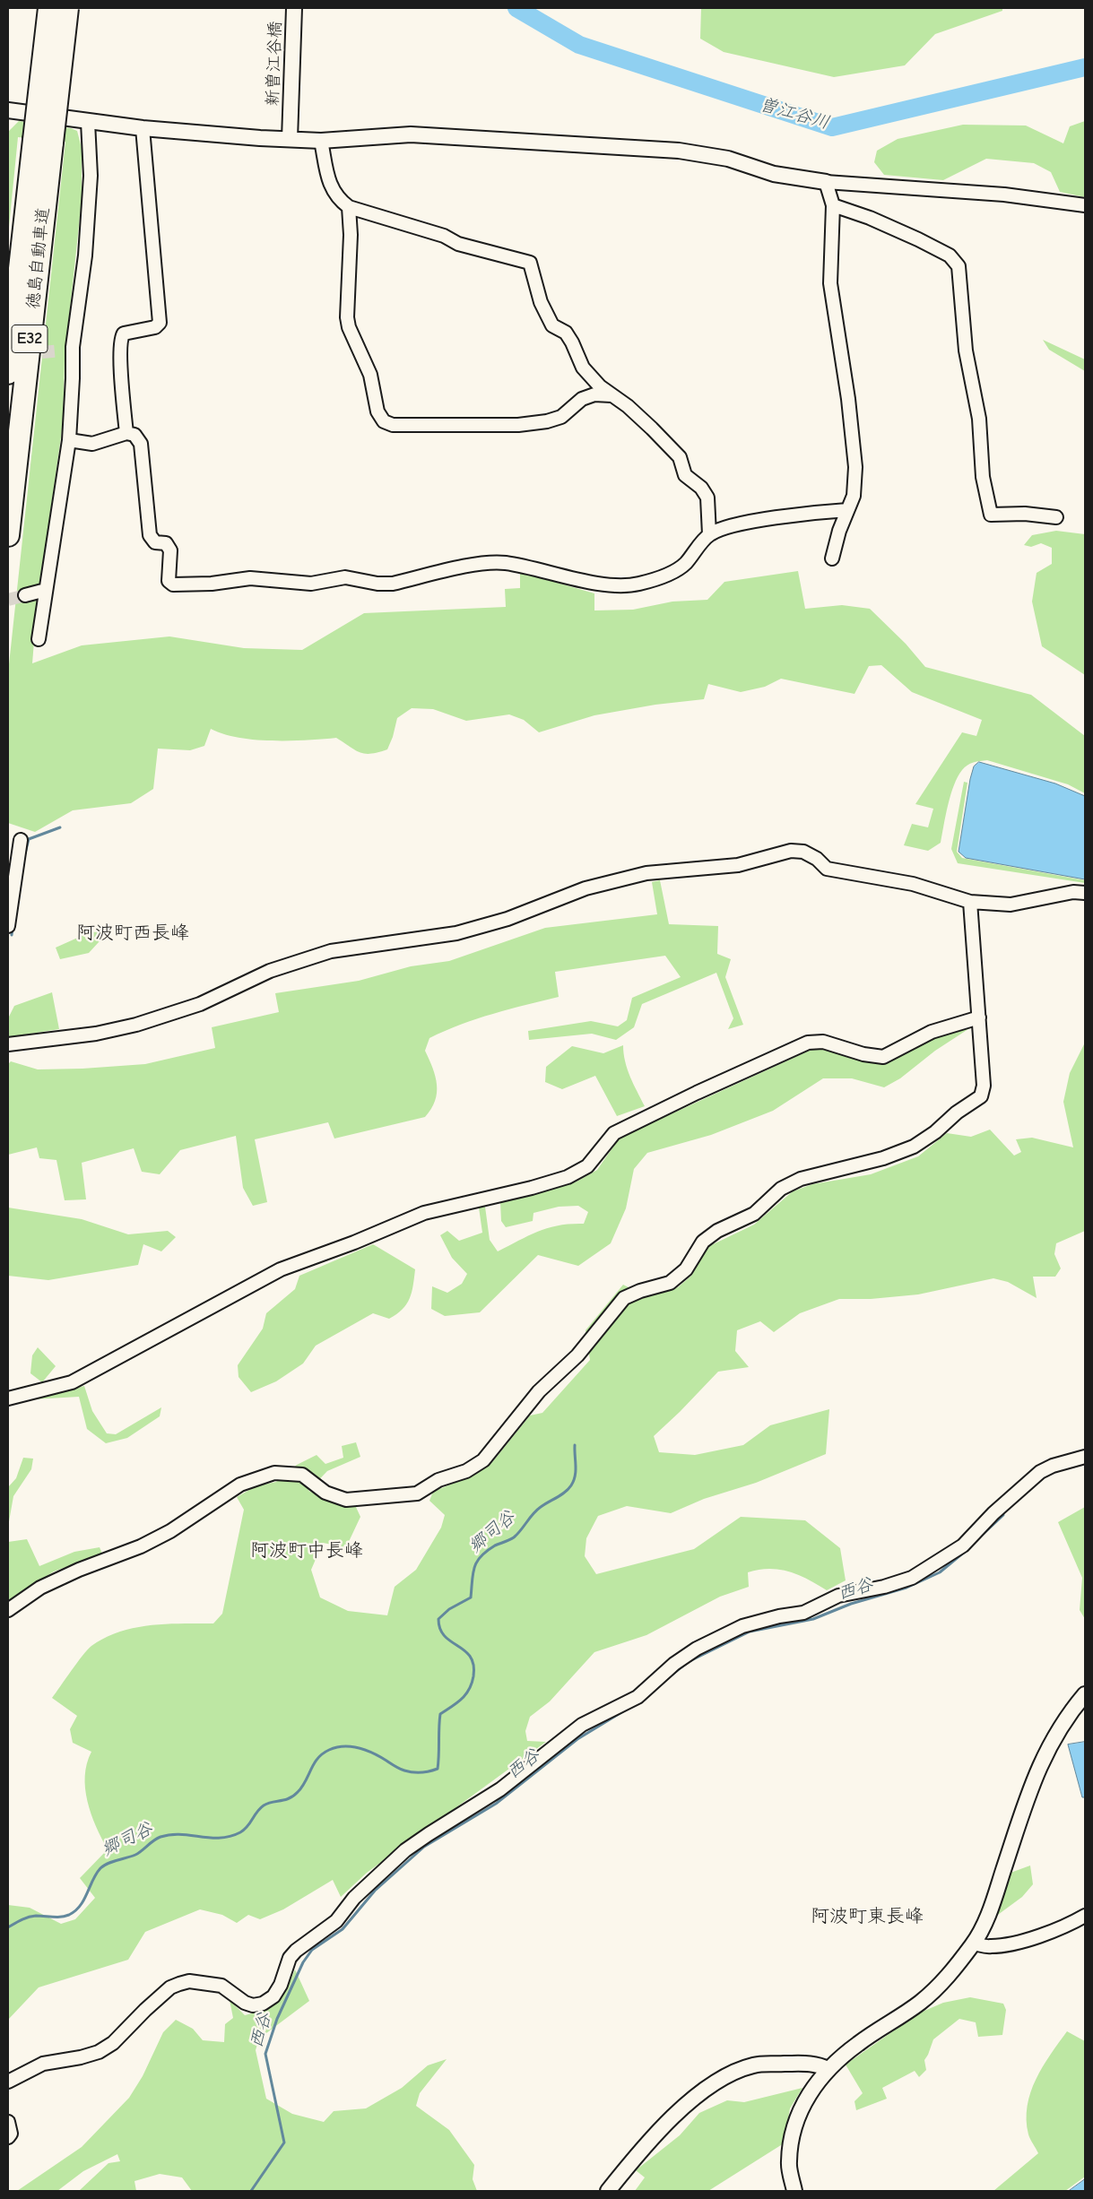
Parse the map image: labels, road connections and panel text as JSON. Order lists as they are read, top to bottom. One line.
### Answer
{"streets":{"highway":["徳島自動車道","E32"],"street":["新曽江谷橋"]},"districts":["阿波町西長峰","阿波町中長峰","阿波町東長峰"],"water":["曽江谷川","郷司谷","西谷"]}
